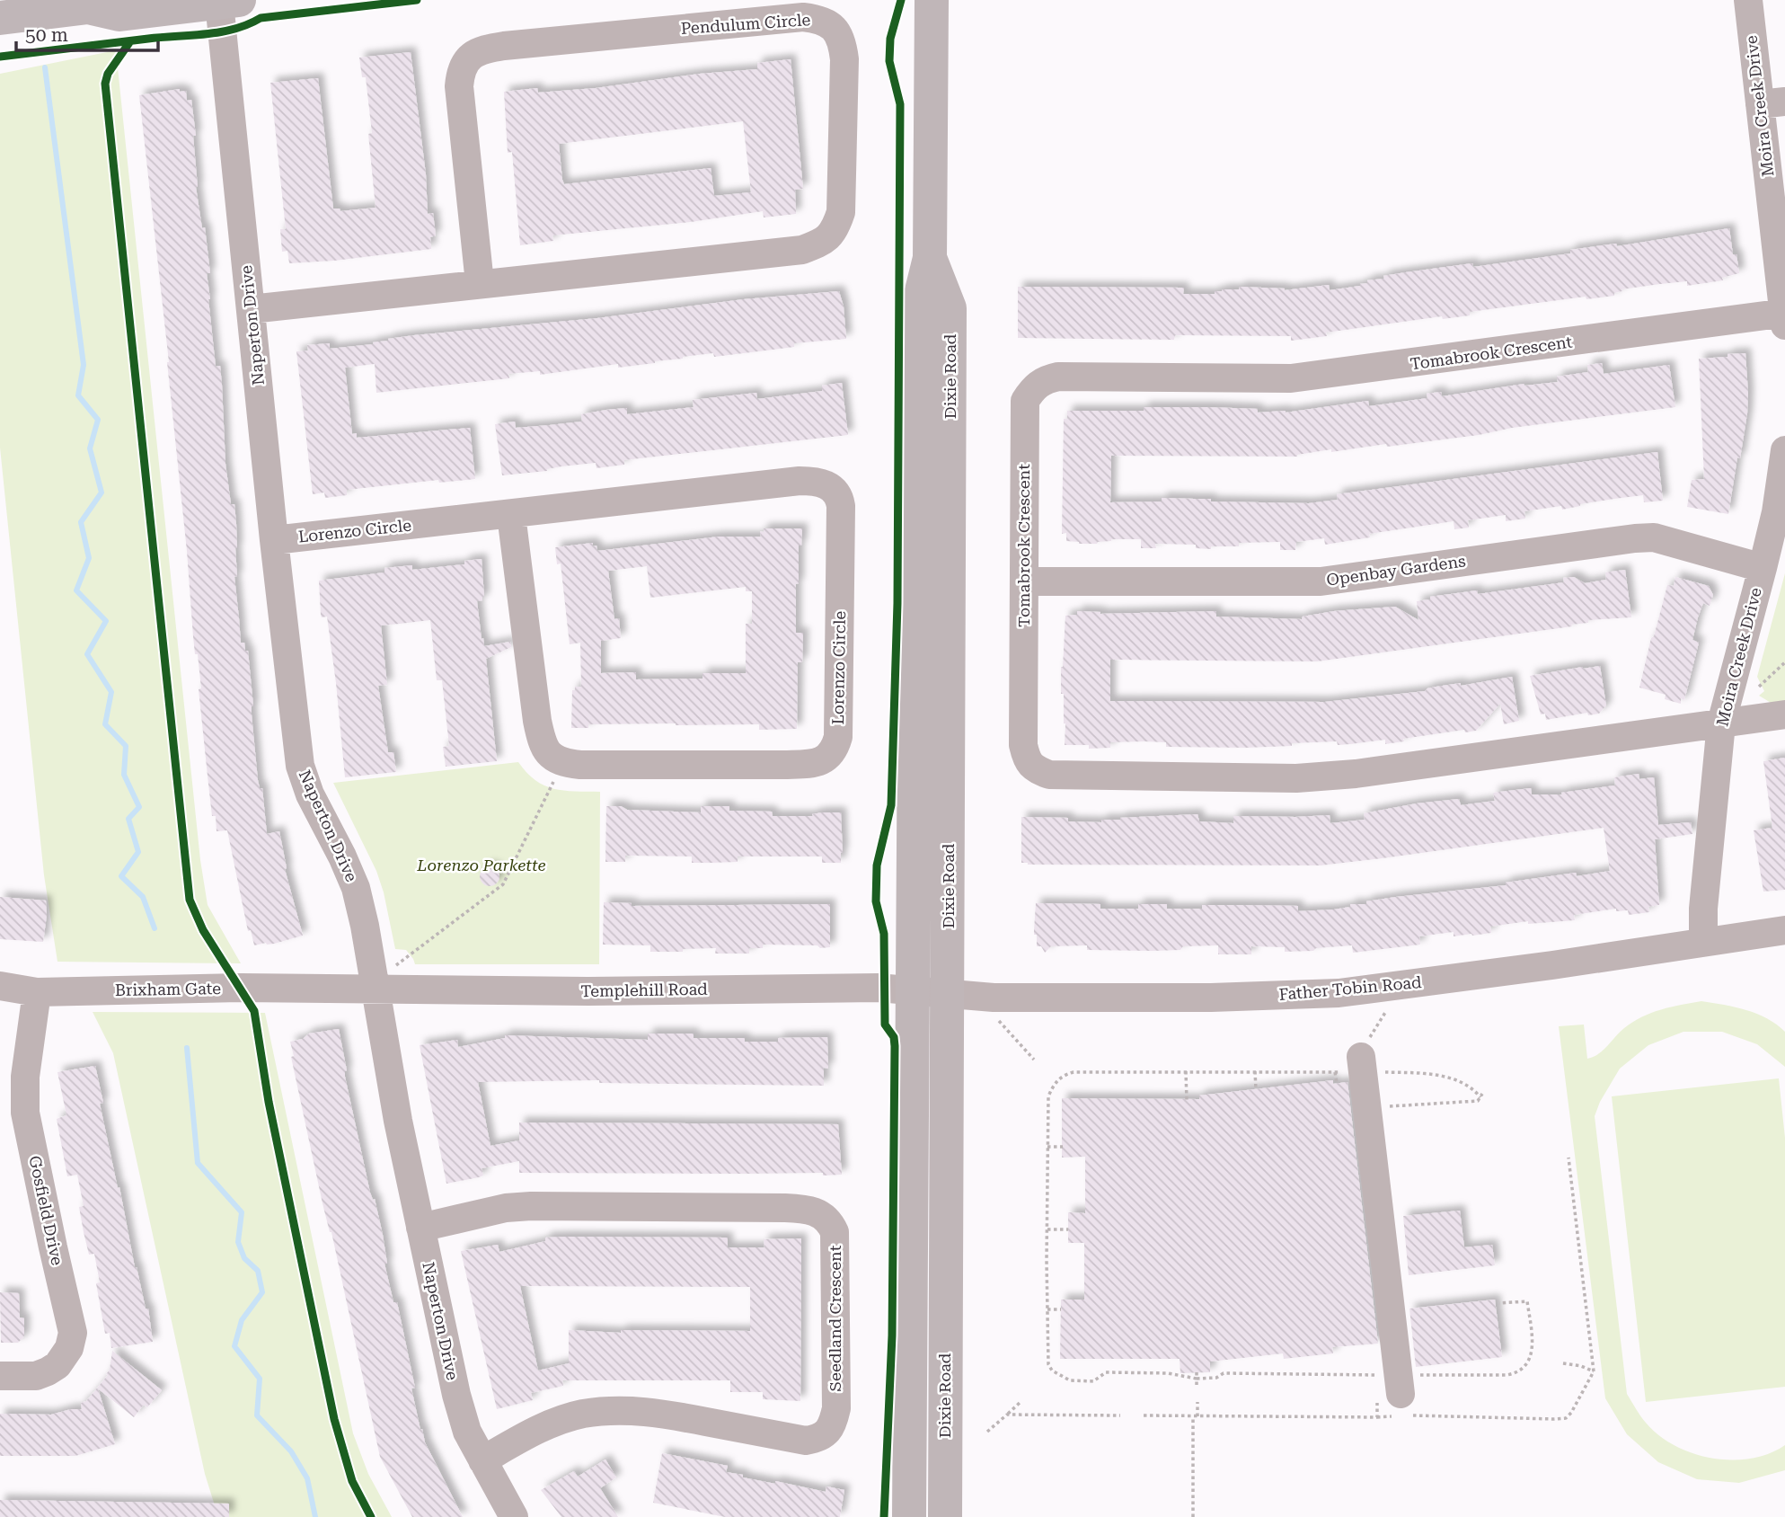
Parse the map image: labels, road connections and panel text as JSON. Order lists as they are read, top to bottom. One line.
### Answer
{"streets":{"main road":["Dixie Road"],"street":["Pendulum Circle","Moira Creek Drive","Naperton Drive","Tomabrook Crescent","Lorenzo Circle","Openbay Gardens","Father Tobin Road","Brixham Gate","Templehill Road","Gosfield Drive","Seedland Crescent"]},"crossings":[["Pendulum Circle","Naperton Drive"],["Moira Creek Drive","Tomabrook Crescent"],["Moira Creek Drive","Openbay Gardens"],["Moira Creek Drive","Father Tobin Road"],["Naperton Drive","Lorenzo Circle"],["Naperton Drive","Brixham Gate"],["Naperton Drive","Templehill Road"],["Naperton Drive","Seedland Crescent"],["Tomabrook Crescent","Openbay Gardens"],["Dixie Road","Father Tobin Road"],["Dixie Road","Templehill Road"],["Father Tobin Road","Templehill Road"],["Brixham Gate","Templehill Road"],["Brixham Gate","Gosfield Drive"]],"parks":["Lorenzo Parkette"],"scale_bar":"50 m"}
